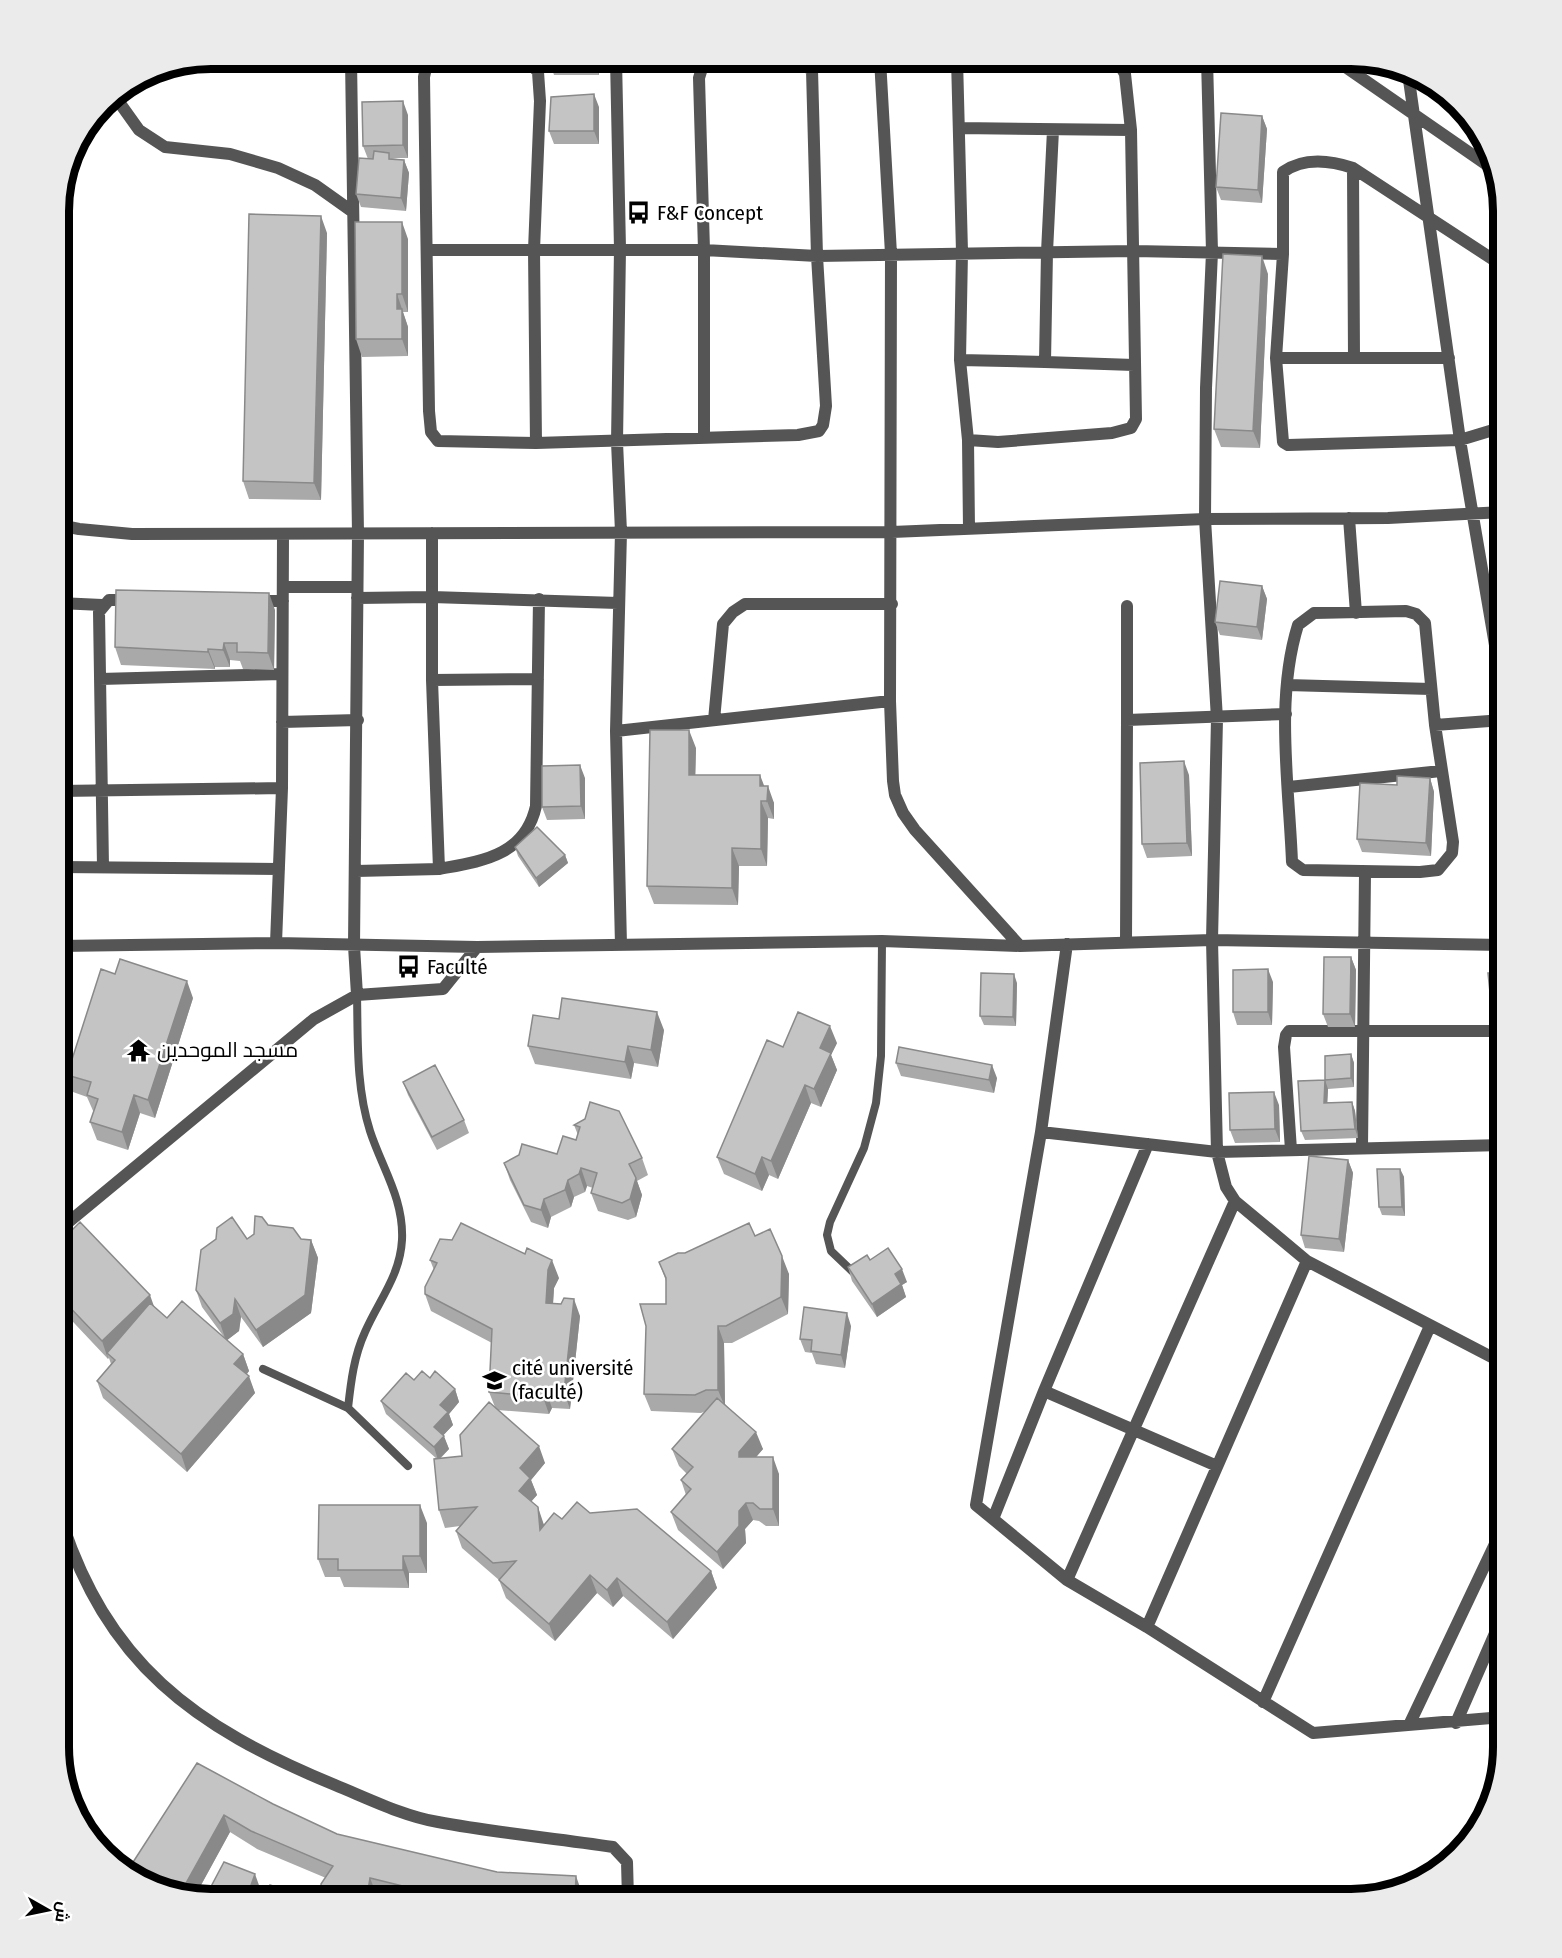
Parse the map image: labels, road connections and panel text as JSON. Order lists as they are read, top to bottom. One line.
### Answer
{"places":{"bus stop":["F&F Concept","Faculté"],"temple":["مسجد الموحدين"],"school or university":["cité université (faculté)"]},"north":"right"}
